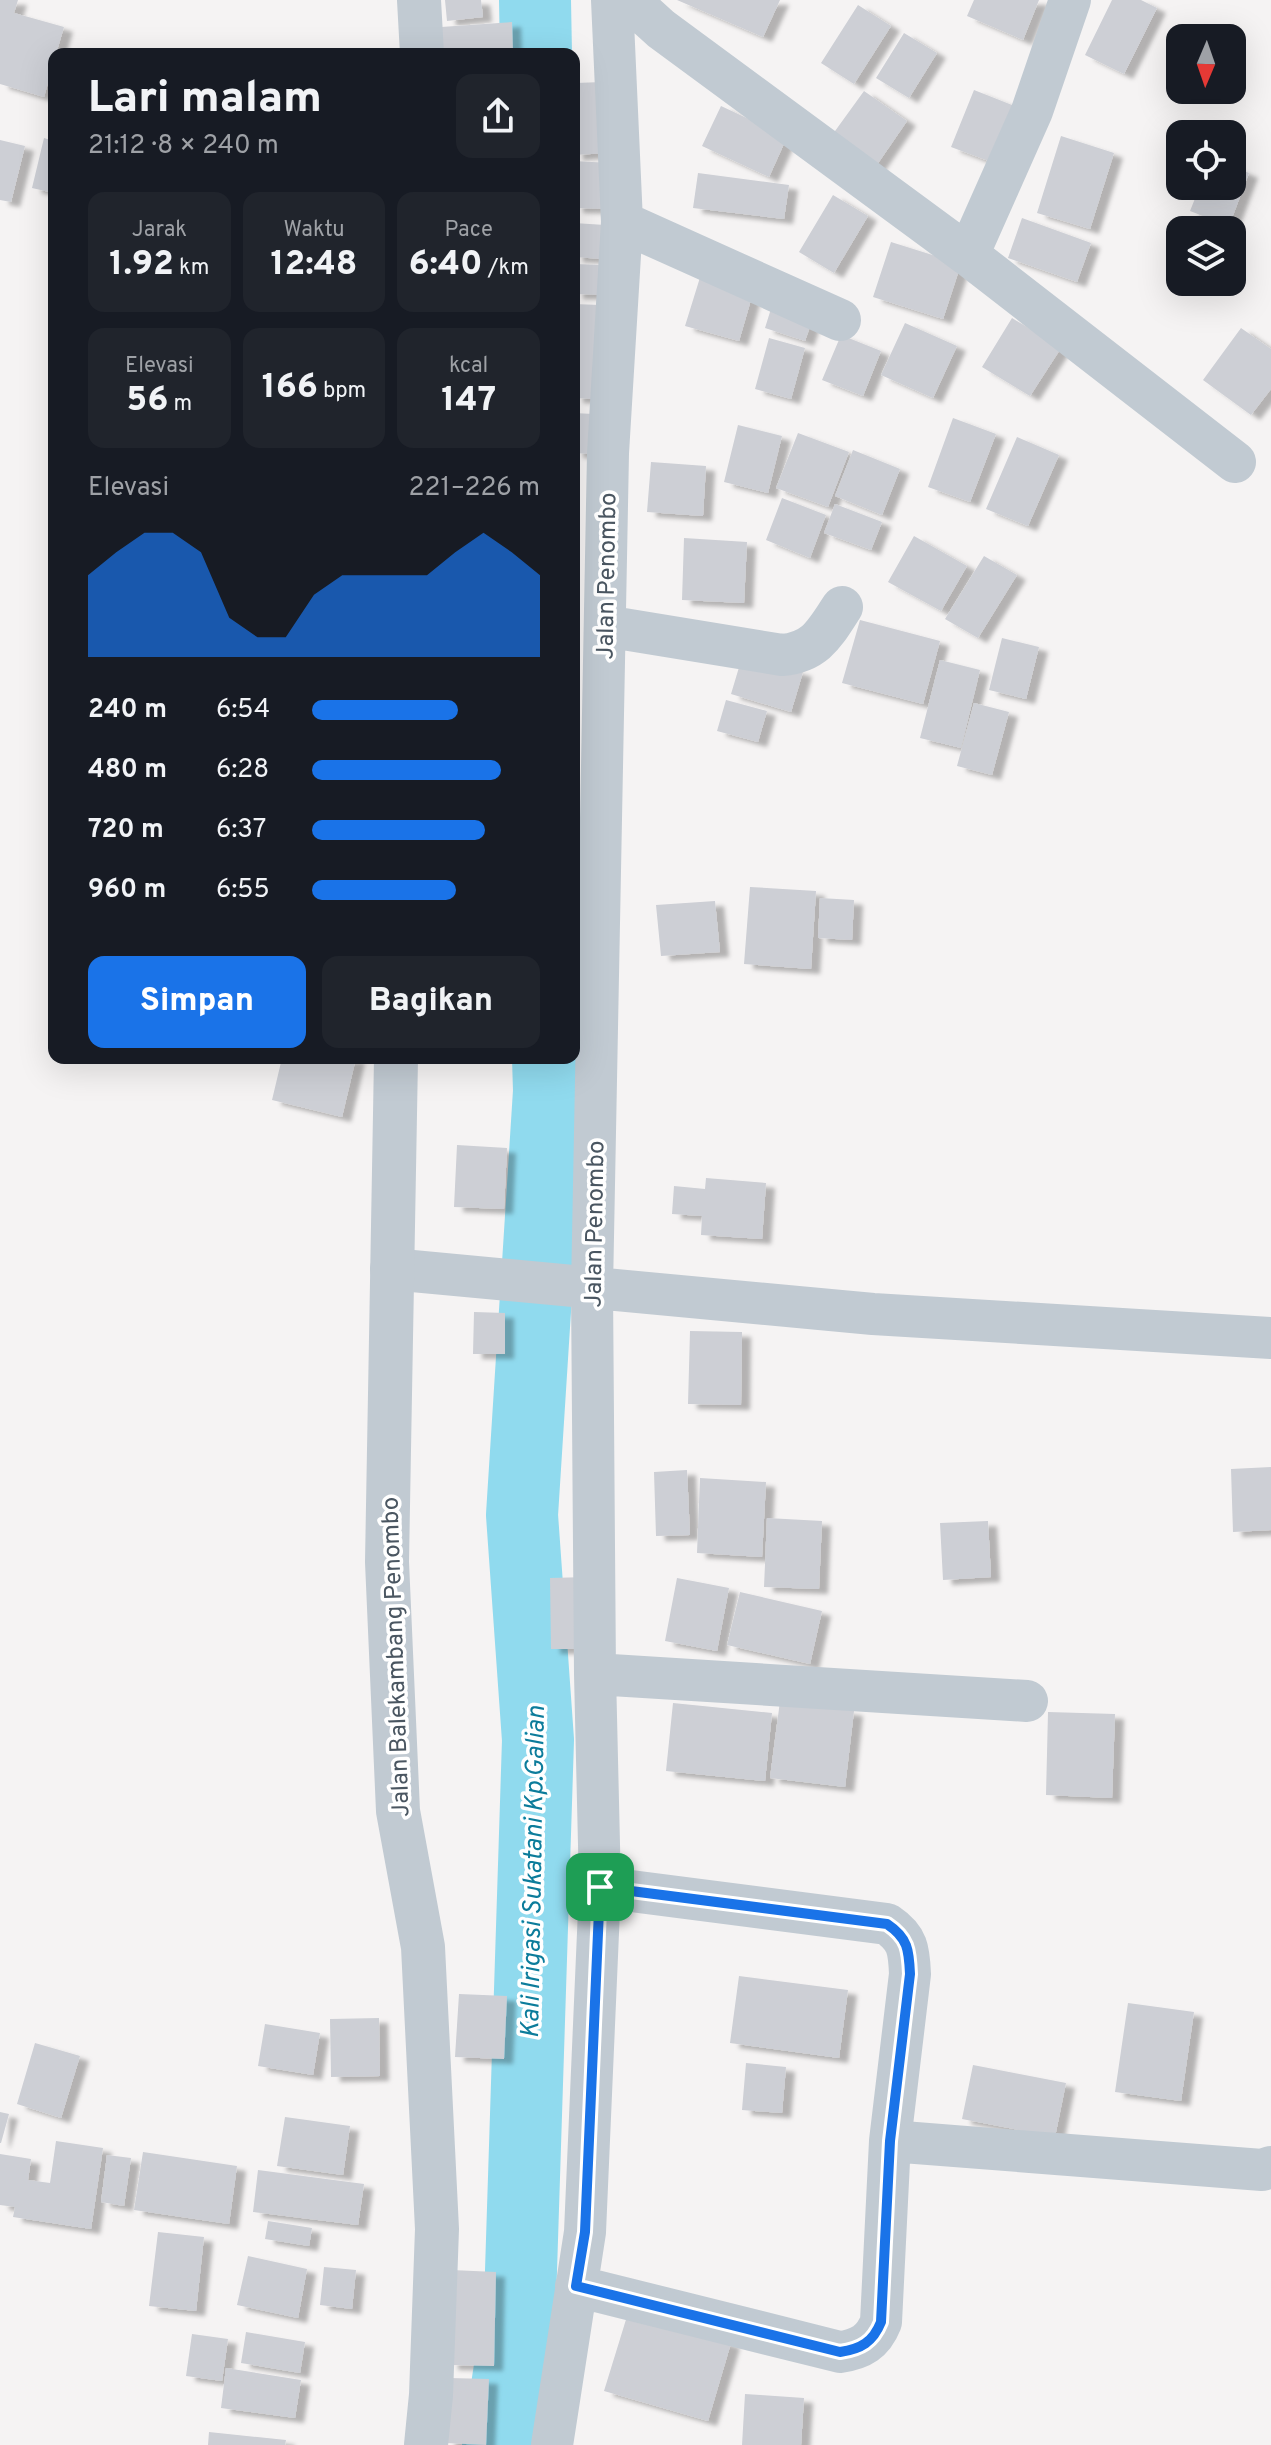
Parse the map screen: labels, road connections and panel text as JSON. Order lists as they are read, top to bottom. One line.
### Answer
{"streets":{"street":["Jalan Penombo","Jalan Balekambang Penombo"]},"water":["Kali Irigasi Sukatani Kp.Galian"],"north":"bottom","page":{"heading":["Lari malam","21:12 · 8 × 240 m"],"stats":[["Jarak","1.92 km"],["Waktu","12:48"],["Pace","6:40 /km"],["Elevasi","56 m"],["166 bpm"],["kcal","147"]],"chart":["Elevasi","221–226 m"],"list":[{"name":"240 m","note":"6:54"},{"name":"480 m","note":"6:28"},{"name":"720 m","note":"6:37"},{"name":"960 m","note":"6:55"}],"buttons":["Simpan","Bagikan"]}}
